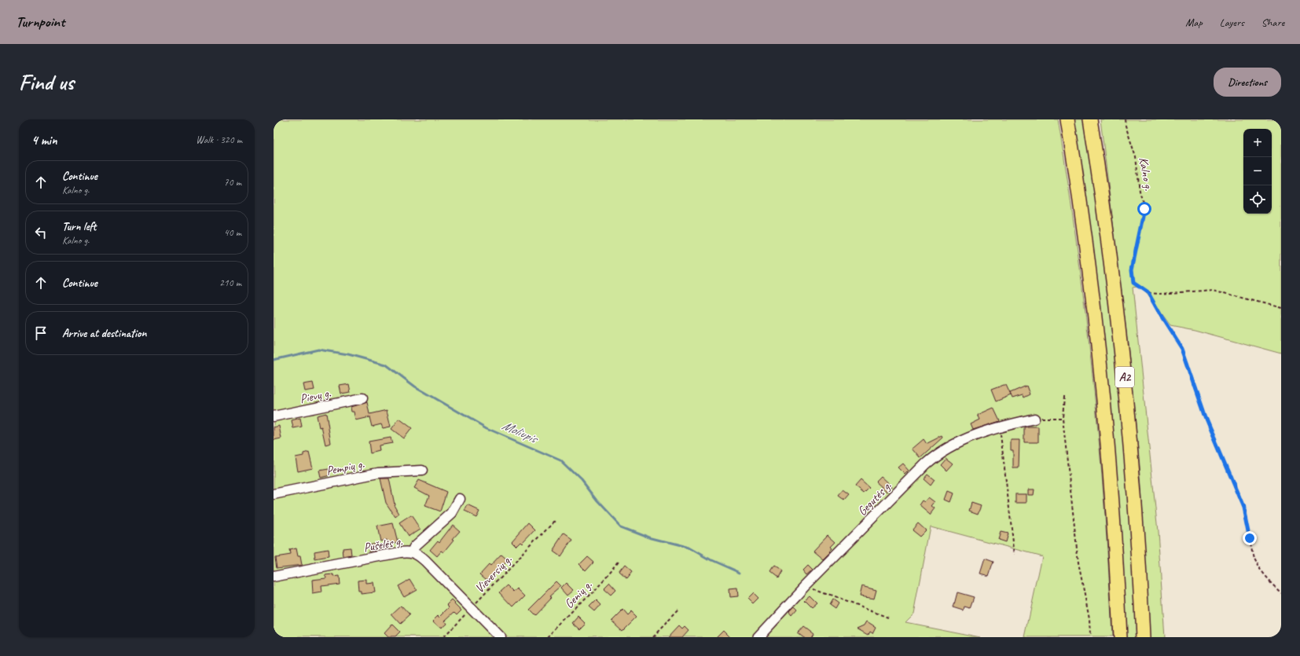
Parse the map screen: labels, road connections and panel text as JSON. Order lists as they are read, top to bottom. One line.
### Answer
{"streets":{"highway":["A2"],"street":["Pievų g.","Pempių g.","Gegutės g.","Pušelės g."],"path":["Kalno g.","Vieversių g.","Genių g."]},"crossings":[["Pušelės g.","Vieversių g."]],"water":["Moliupis"],"page":{"header":"Turnpoint","nav":["Map","Layers","Share"],"buttons":"Directions","title":"Find us","heading":["4 min","Walk · 320 m"],"map_buttons":["+","−"],"list":[["Continue","Kalno g.","70 m"],["Turn left","Kalno g.","40 m"],["Continue","210 m"],"Arrive at destination"]}}
